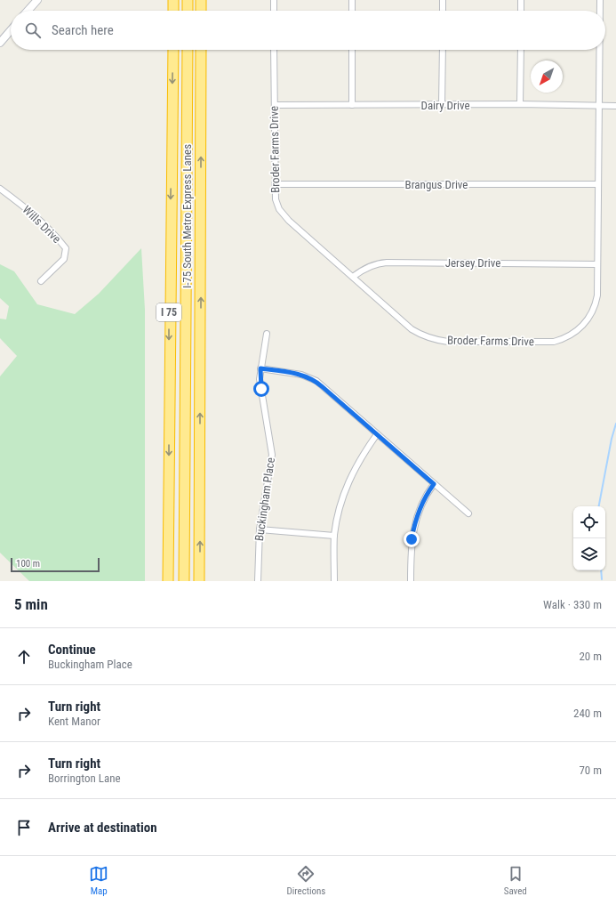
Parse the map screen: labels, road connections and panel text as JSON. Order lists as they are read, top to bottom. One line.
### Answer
{"streets":{"highway":["I-75 South Metro Express Lanes","I 75"],"street":["Dairy Drive","Broder Farms Drive","Brangus Drive","Wills Drive","Jersey Drive","Buckingham Place"]},"crossings":[["Dairy Drive","Broder Farms Drive"],["Broder Farms Drive","Brangus Drive"],["Broder Farms Drive","Jersey Drive"]],"scale_bar":"100 m","north":"bottom left","page":{"search":"Search here","scale":"100 m","heading":["5 min","Walk · 330 m"],"list":[["Continue","Buckingham Place","20 m"],["Turn right","Kent Manor","240 m"],["Turn right","Borrington Lane","70 m"],"Arrive at destination"],"nav":["Map","Directions","Saved"]}}
